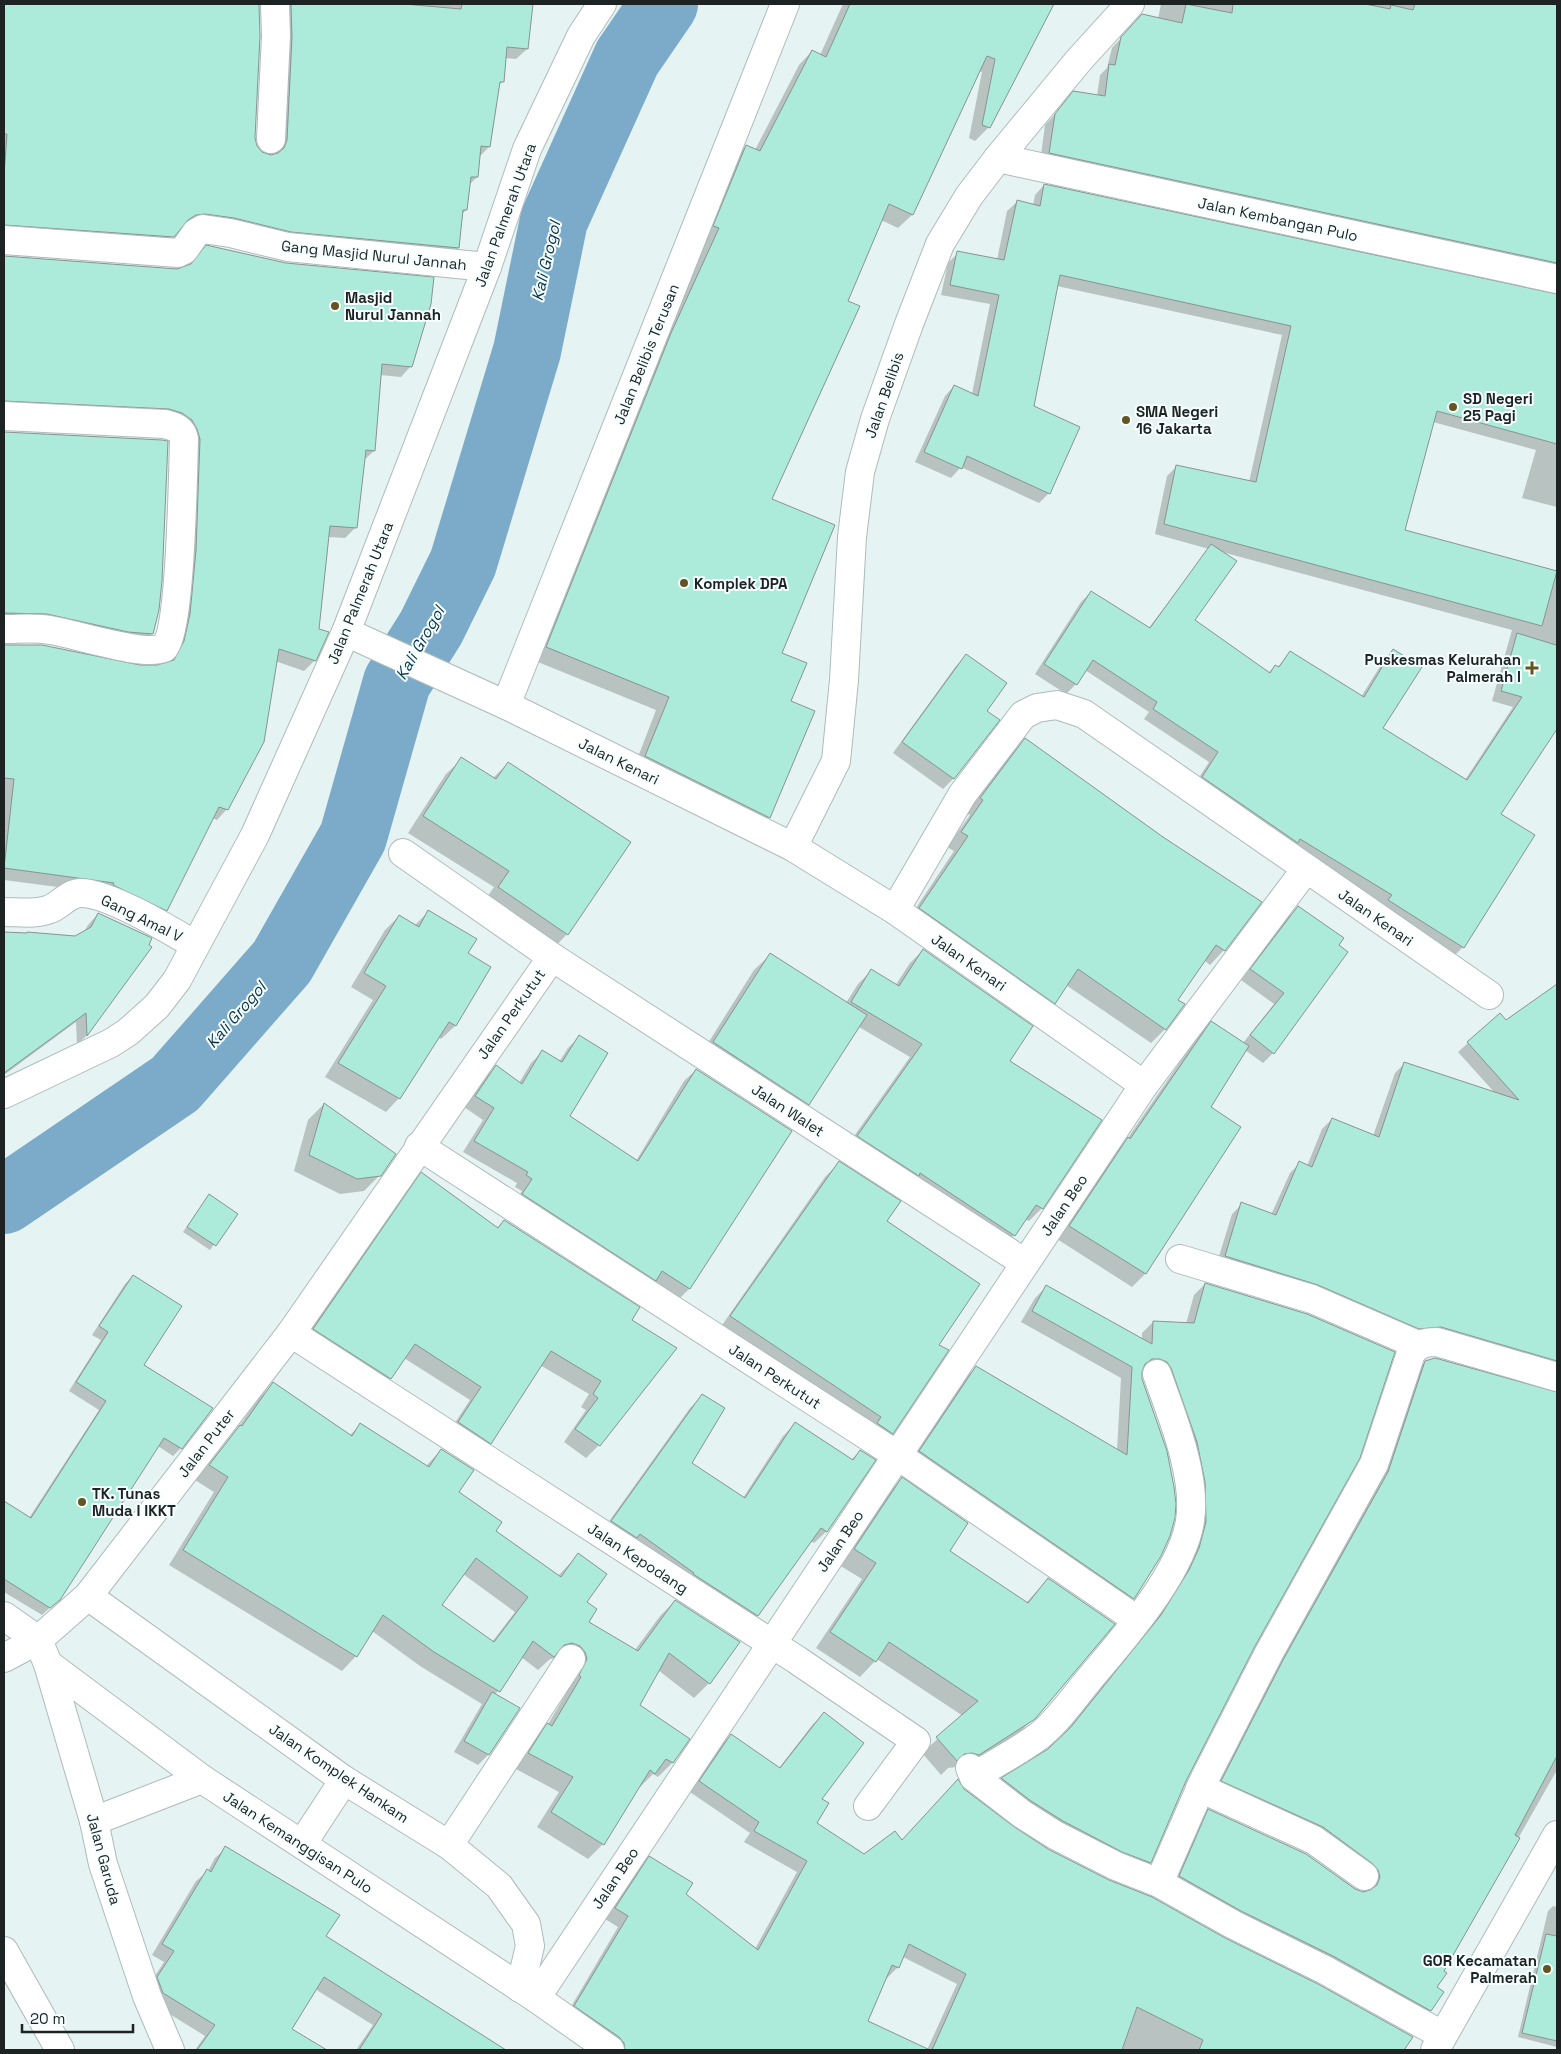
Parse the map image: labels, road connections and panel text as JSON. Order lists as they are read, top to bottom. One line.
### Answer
{"streets":{"street":["Jalan Palmerah Utara","Jalan Kembangan Pulo","Gang Masjid Nurul Jannah","Jalan Belibis Terusan","Jalan Belibis","Jalan Kenari","Gang Amal V","Jalan Perkutut","Jalan Walet","Jalan Beo","Jalan Puter","Jalan Kepodang","Jalan Komplek Hankam","Jalan Kemanggisan Pulo","Jalan Garuda"]},"crossings":[["Jalan Palmerah Utara","Gang Masjid Nurul Jannah"],["Jalan Palmerah Utara","Jalan Kenari"],["Jalan Palmerah Utara","Gang Amal V"],["Jalan Kembangan Pulo","Jalan Belibis"],["Jalan Belibis Terusan","Jalan Kenari"],["Jalan Belibis","Jalan Kenari"],["Jalan Kenari","Jalan Beo"],["Jalan Perkutut","Jalan Walet"],["Jalan Perkutut","Jalan Beo"],["Jalan Perkutut","Jalan Puter"],["Jalan Perkutut","Jalan Kepodang"],["Jalan Walet","Jalan Beo"],["Jalan Beo","Jalan Kepodang"],["Jalan Beo","Jalan Komplek Hankam"],["Jalan Beo","Jalan Kemanggisan Pulo"],["Jalan Puter","Jalan Kepodang"],["Jalan Puter","Jalan Komplek Hankam"],["Jalan Puter","Jalan Kemanggisan Pulo"],["Jalan Puter","Jalan Garuda"],["Jalan Komplek Hankam","Jalan Kemanggisan Pulo"],["Jalan Kemanggisan Pulo","Jalan Garuda"]],"water":["Kali Grogol"],"places":{"other":["Masjid Nurul Jannah","SD Negeri 25 Pagi","SMA Negeri 16 Jakarta","Komplek DPA","TK. Tunas Muda I IKKT","GOR Kecamatan Palmerah"],"health":["Puskesmas Kelurahan Palmerah I"]},"scale_bar":"20 m"}
